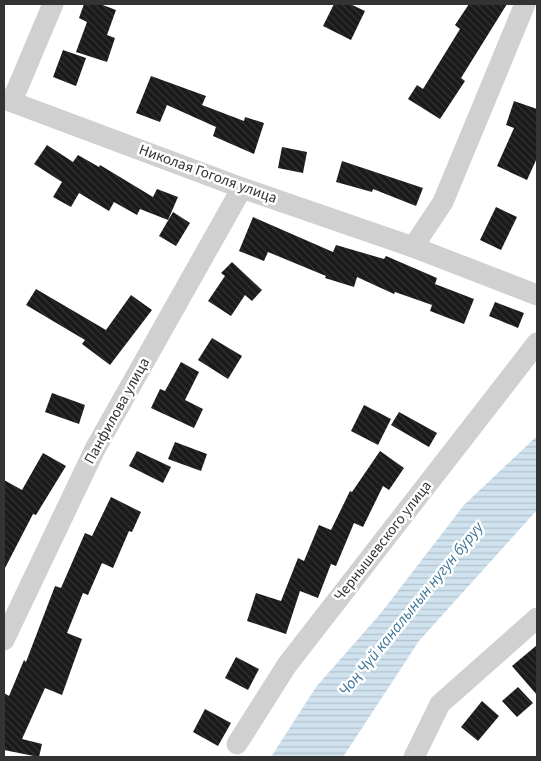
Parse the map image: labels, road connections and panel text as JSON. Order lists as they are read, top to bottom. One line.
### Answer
{"streets":{"street":["Николая Гоголя улица","Панфилова улица","Чернышевского улица"]},"crossings":[["Николая Гоголя улица","Панфилова улица"]],"water":["Чоң Чүй каналынын нугун буруу"]}
